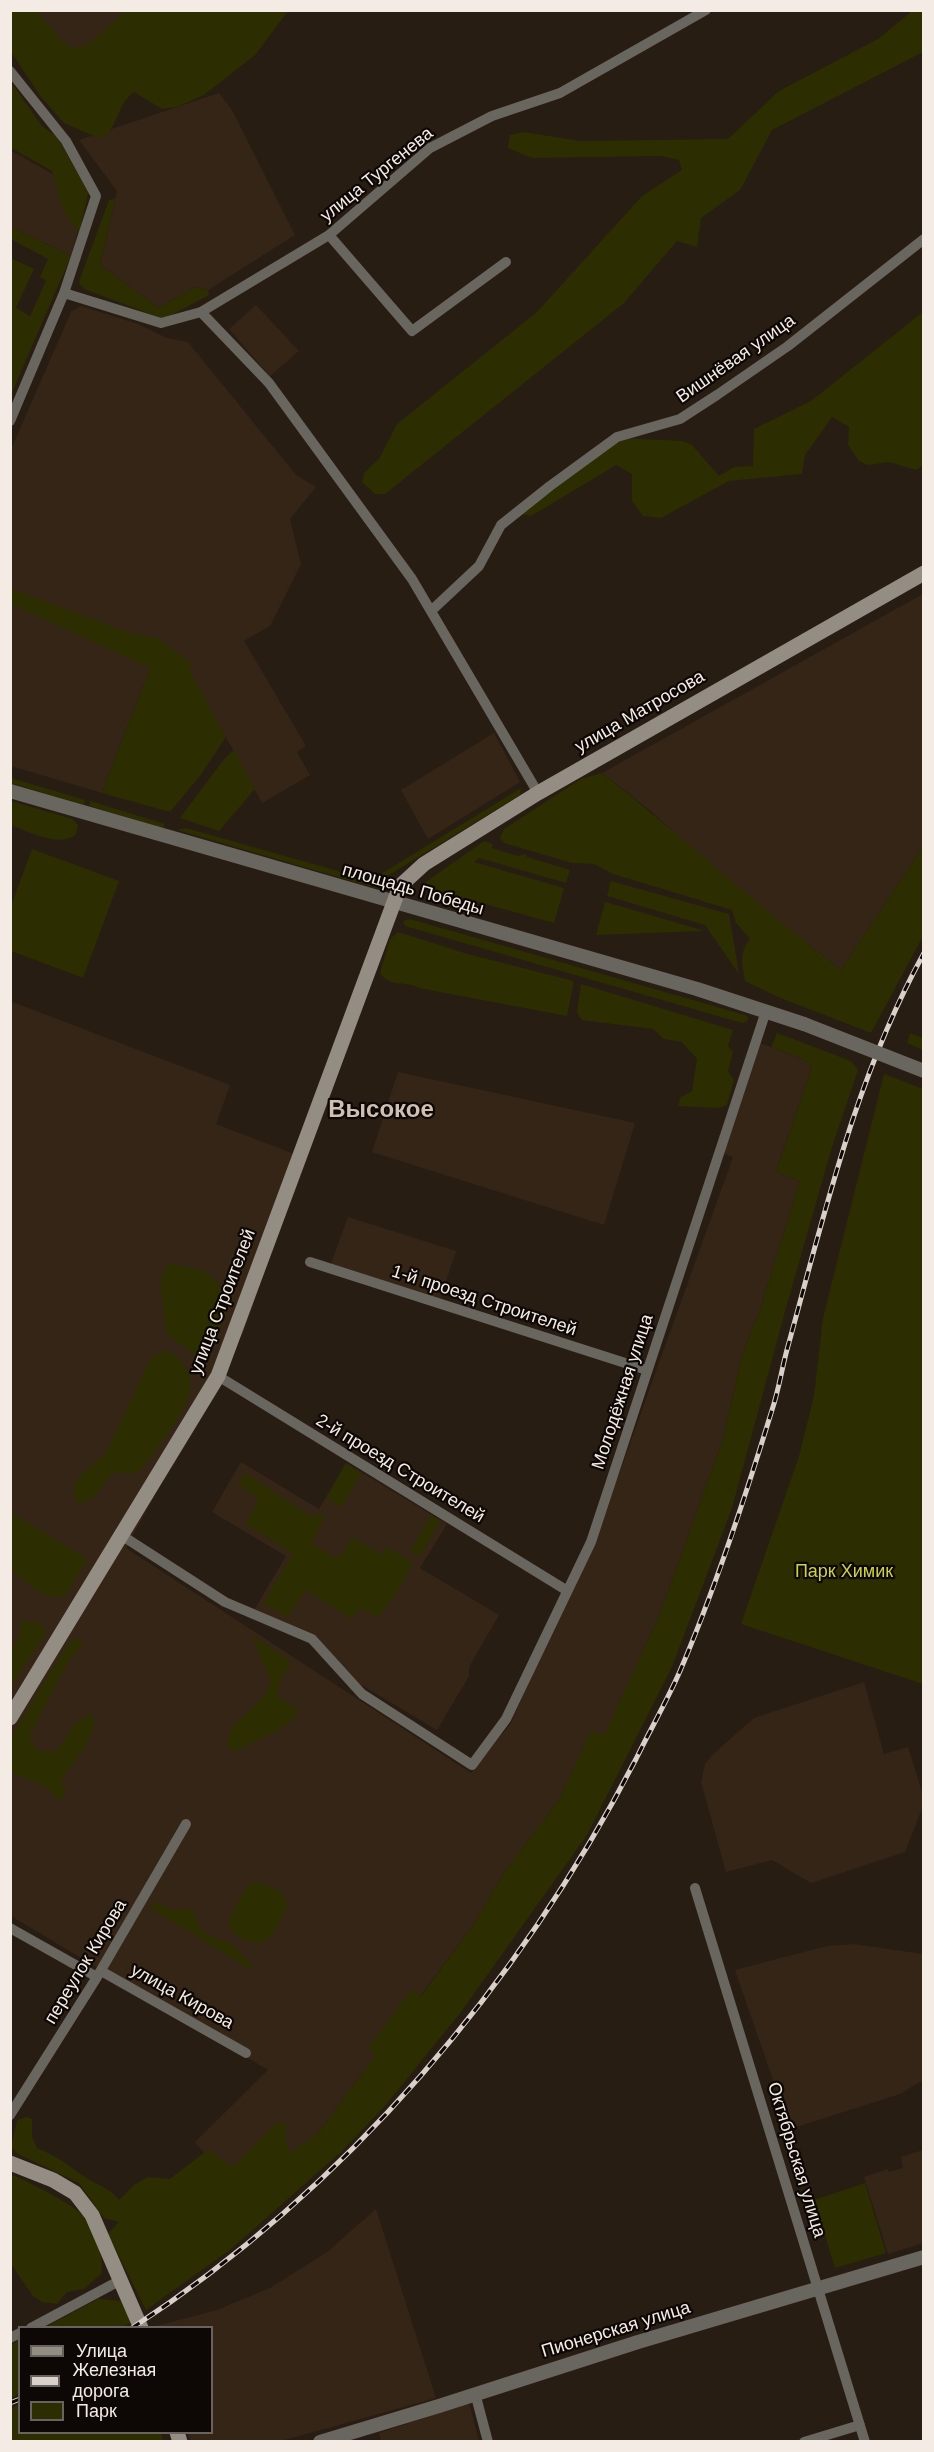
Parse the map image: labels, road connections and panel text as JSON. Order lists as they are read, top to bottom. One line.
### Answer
{"streets":{"main road":["улица Матросова","улица Строителей"],"street":["улица Тургенева","Вишнёвая улица","площадь Победы","1-й проезд Строителей","Молодёжная улица","2-й проезд Строителей","переулок Кирова","улица Кирова","Октябрьская улица","Пионерская улица"]},"crossings":[["улица Матросова","площадь Победы"],["улица Матросова","улица Строителей"],["площадь Победы","улица Строителей"],["площадь Победы","Молодёжная улица"],["1-й проезд Строителей","Молодёжная улица"],["улица Строителей","Молодёжная улица"],["улица Строителей","2-й проезд Строителей"],["Молодёжная улица","2-й проезд Строителей"],["переулок Кирова","улица Кирова"],["Октябрьская улица","Пионерская улица"]],"districts":["Высокое"],"parks":["Парк Химик"],"legend":["Улица","Железная дорога","Парк"]}
